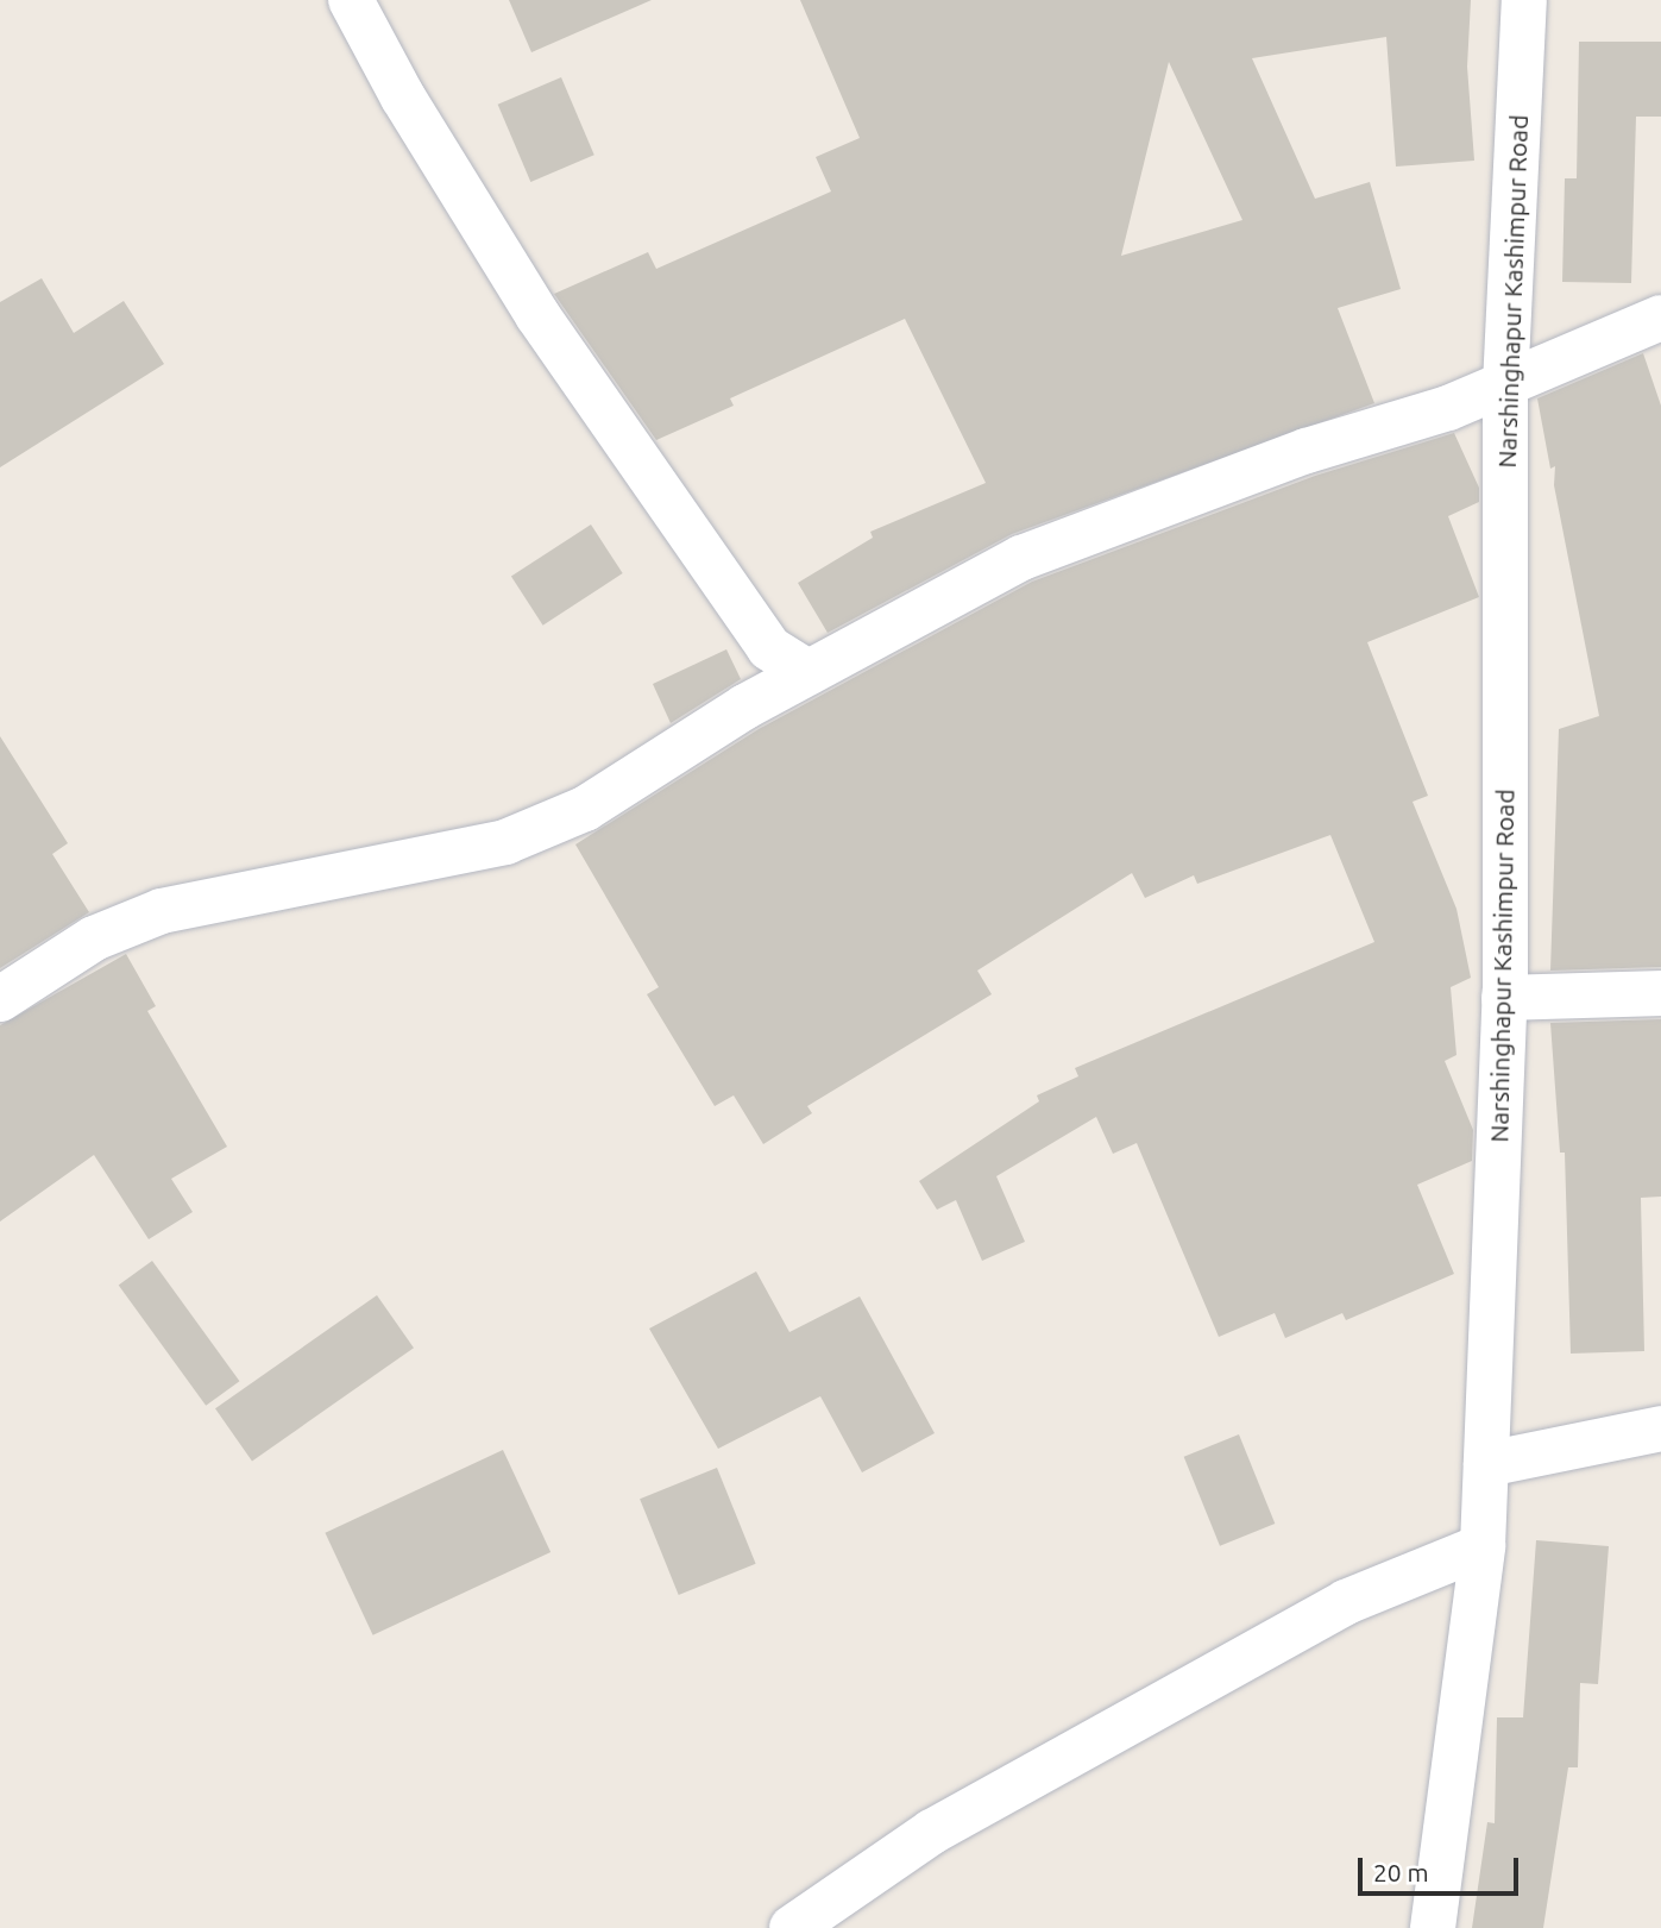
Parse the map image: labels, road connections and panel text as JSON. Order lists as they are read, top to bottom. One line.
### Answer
{"streets":{"street":["Narshinghapur Kashimpur Road"]},"scale_bar":"20 m"}
